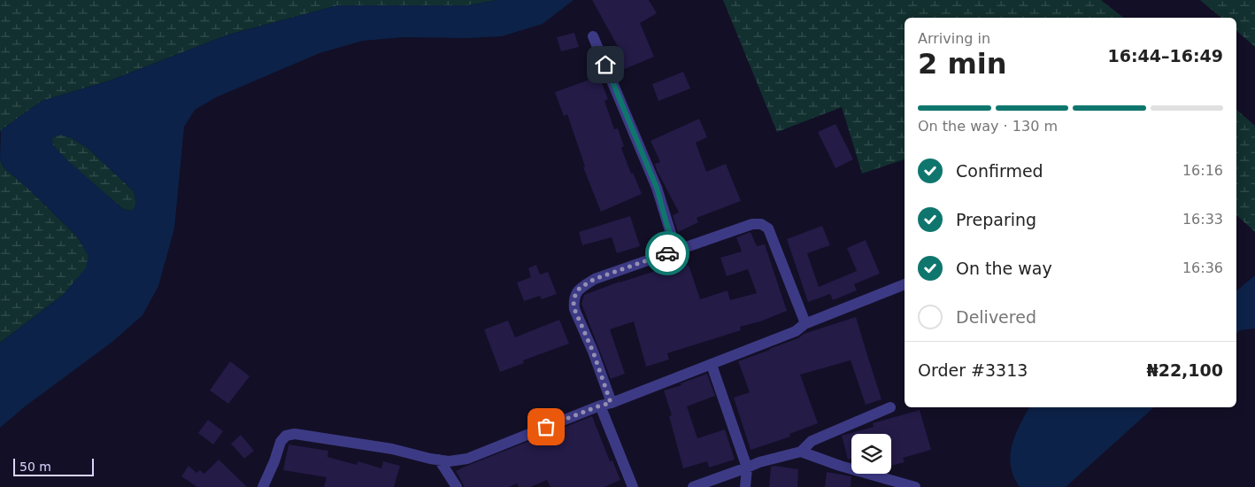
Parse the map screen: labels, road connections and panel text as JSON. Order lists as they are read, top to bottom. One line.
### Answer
{"scale_bar":"50 m","page":{"heading":["2 min","Arriving in","16:44–16:49"],"panel":["Order #3313","₦22,100"],"bar":"On the way · 130 m","list":[["Confirmed","16:16"],["Preparing","16:33"],["On the way","16:36"],"Delivered"],"scale":"50 m"}}
